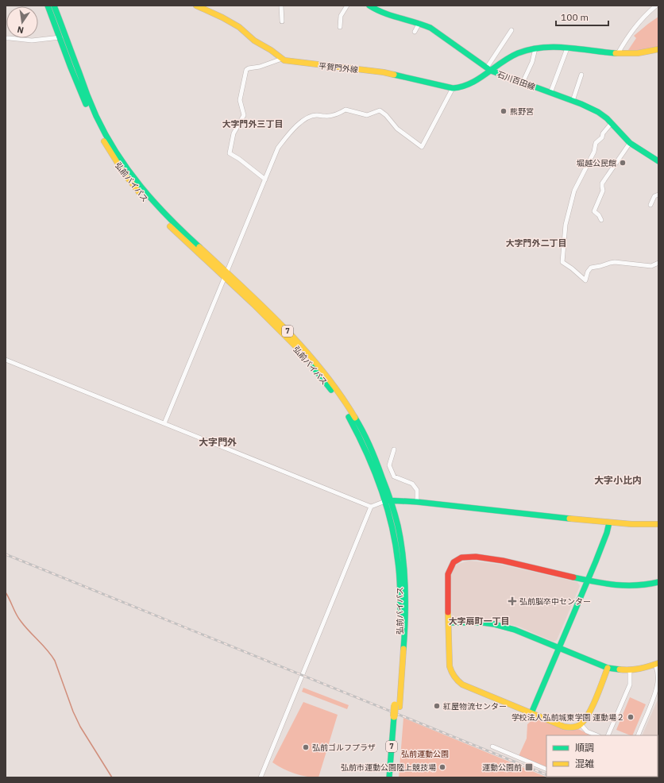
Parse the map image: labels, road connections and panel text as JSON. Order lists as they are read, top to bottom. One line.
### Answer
{"streets":{"main road":["平賀門外線","石川百田線","弘前バイパス","7"]},"crossings":[["平賀門外線","石川百田線"]],"districts":["大字門外三丁目","大字門外二丁目","大字門外","大字小比内","大字扇町一丁目"],"parks":["弘前運動公園"],"places":{"other":["熊野宮","堀越公民館","紅屋物流センター","学校法人弘前城東学園 運動場２","弘前ゴルフプラザ","弘前市運動公園陸上競技場"],"health":["弘前脳卒中センター"],"transit":["運動公園前"]},"legend":["順調","混雑"],"scale_bar":"100 m","north":"bottom"}
